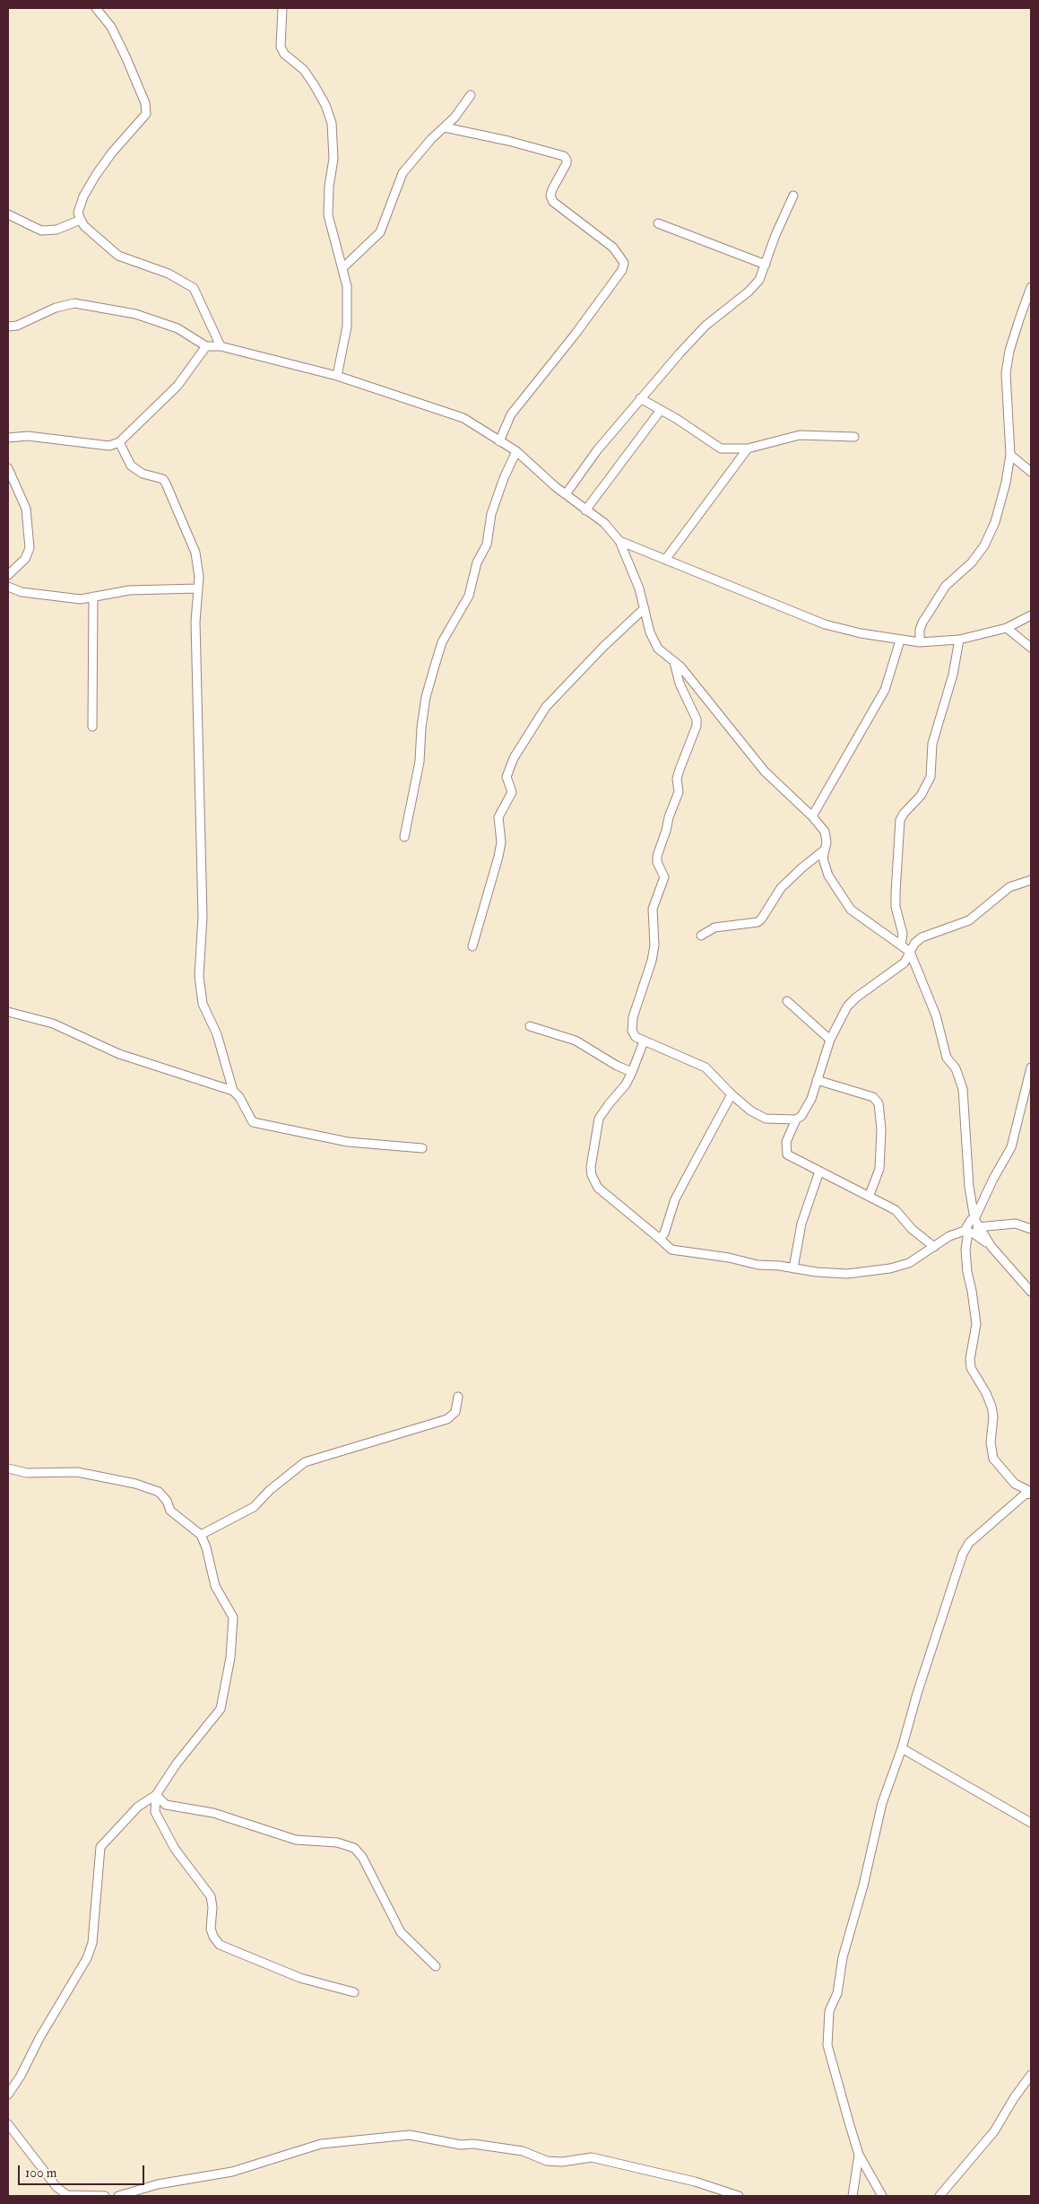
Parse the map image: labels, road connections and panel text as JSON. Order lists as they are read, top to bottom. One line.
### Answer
{"scale_bar":"100 m"}
